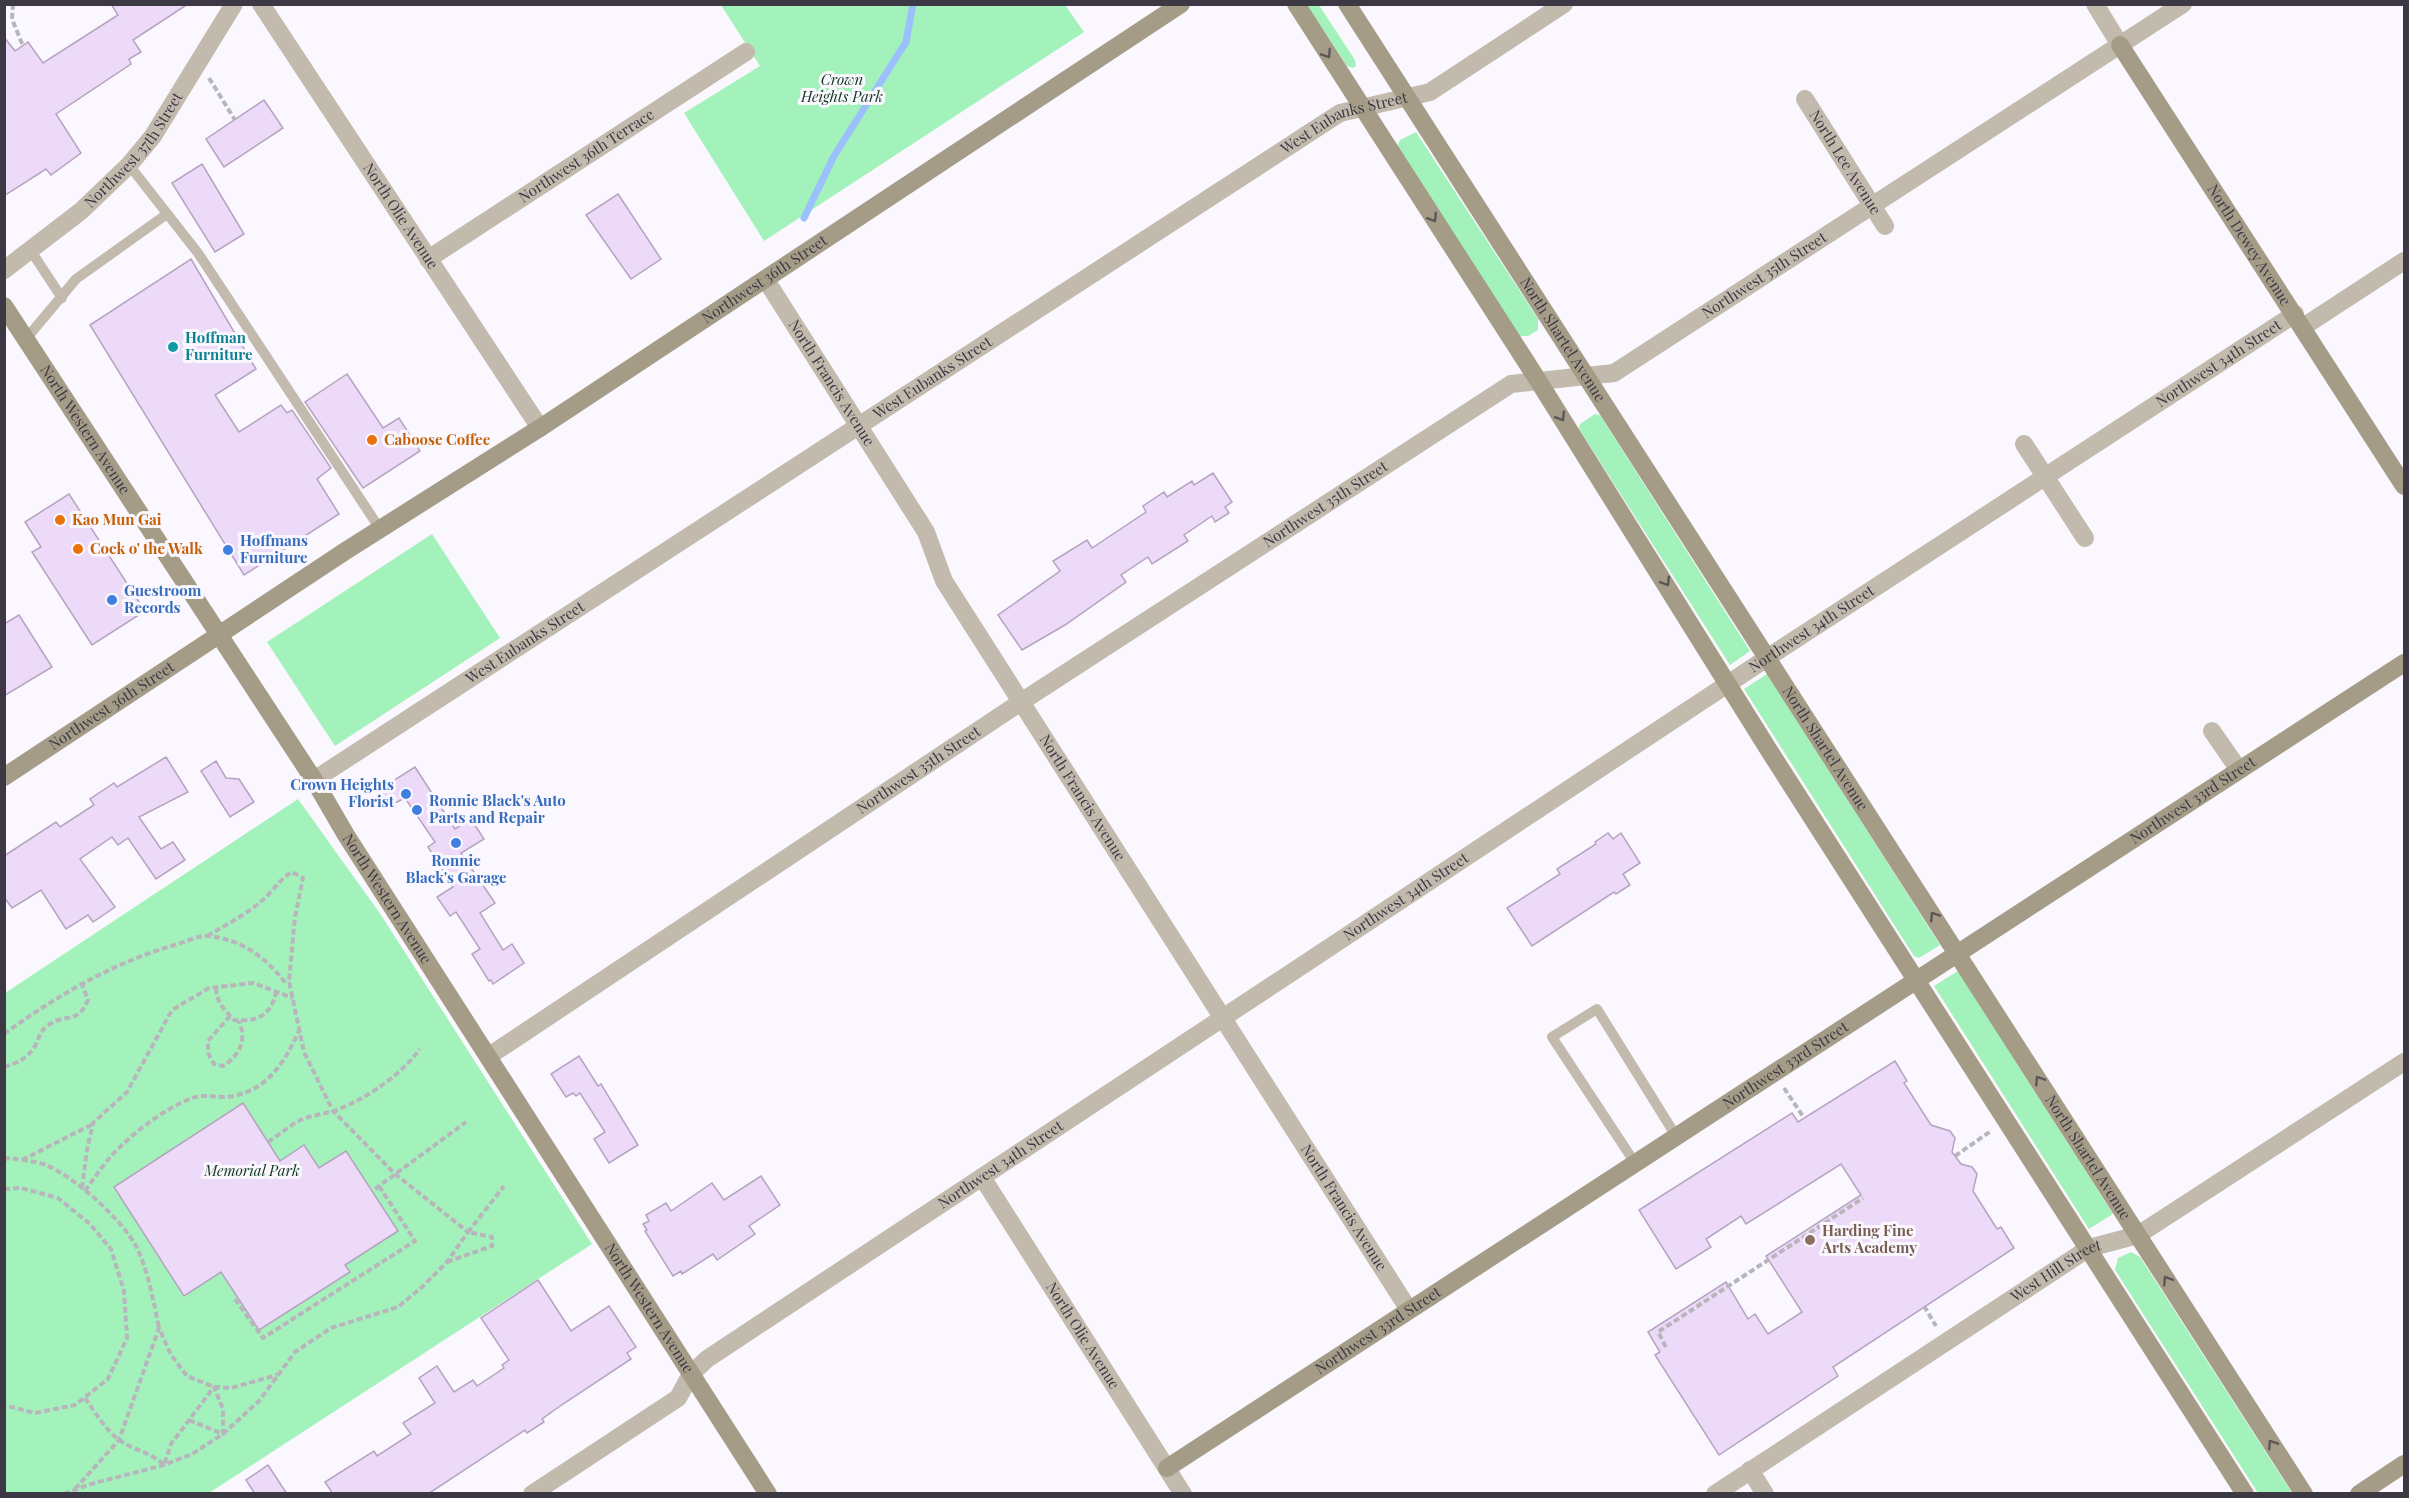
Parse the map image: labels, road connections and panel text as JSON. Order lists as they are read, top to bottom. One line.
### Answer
{"streets":{"street":["West Eubanks Street","Northwest 37th Street","Northwest 36th Terrace","North Lee Avenue","North Olie Avenue","North Dewey Avenue","Northwest 35th Street","Northwest 36th Street","North Shartel Avenue","Northwest 34th Street","North Francis Avenue","North Western Avenue","Northwest 33rd Street","West Hill Street"]},"crossings":[["West Eubanks Street","North Shartel Avenue"],["West Eubanks Street","North Francis Avenue"],["West Eubanks Street","North Western Avenue"],["Northwest 36th Terrace","North Olie Avenue"],["North Lee Avenue","Northwest 35th Street"],["North Olie Avenue","Northwest 36th Street"],["North Olie Avenue","Northwest 34th Street"],["North Olie Avenue","Northwest 33rd Street"],["North Dewey Avenue","Northwest 35th Street"],["North Dewey Avenue","Northwest 34th Street"],["Northwest 35th Street","North Shartel Avenue"],["Northwest 35th Street","North Francis Avenue"],["Northwest 35th Street","North Western Avenue"],["Northwest 36th Street","North Francis Avenue"],["Northwest 36th Street","North Western Avenue"],["North Shartel Avenue","Northwest 34th Street"],["North Shartel Avenue","Northwest 33rd Street"],["North Shartel Avenue","West Hill Street"],["Northwest 34th Street","North Francis Avenue"],["Northwest 34th Street","North Western Avenue"],["North Francis Avenue","Northwest 33rd Street"]],"parks":["Crown Heights Park","Memorial Park"],"places":["Hoffman Furniture","Caboose Coffee","Kao Mun Gai","Cock o' the Walk","Hoffmans Furniture","Guestroom Records","Crown Heights Florist","Ronnie Black's Auto Parts and Repair","Ronnie Black's Garage","Harding Fine Arts Academy"]}
